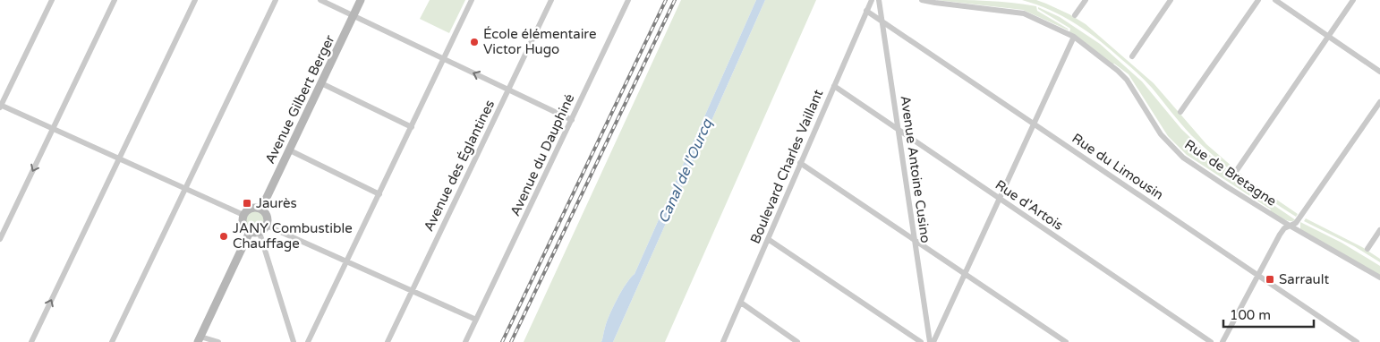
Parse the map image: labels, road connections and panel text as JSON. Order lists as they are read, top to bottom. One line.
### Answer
{"streets":{"street":["Avenue Gilbert Berger","Avenue du Dauphiné","Avenue des Églantines","Boulevard Charles Vaillant","Rue du Limousin","Avenue Antoine Cusino","Rue de Bretagne","Rue d'Artois"]},"crossings":[["Boulevard Charles Vaillant","Rue du Limousin"],["Boulevard Charles Vaillant","Rue d'Artois"],["Rue du Limousin","Avenue Antoine Cusino"],["Avenue Antoine Cusino","Rue d'Artois"]],"water":["Canal de l'Ourcq"],"places":{"other":["École élémentaire Victor Hugo","JANY Combustible Chauffage"],"transit":["Jaurès","Sarrault"]},"scale_bar":"100 m"}
